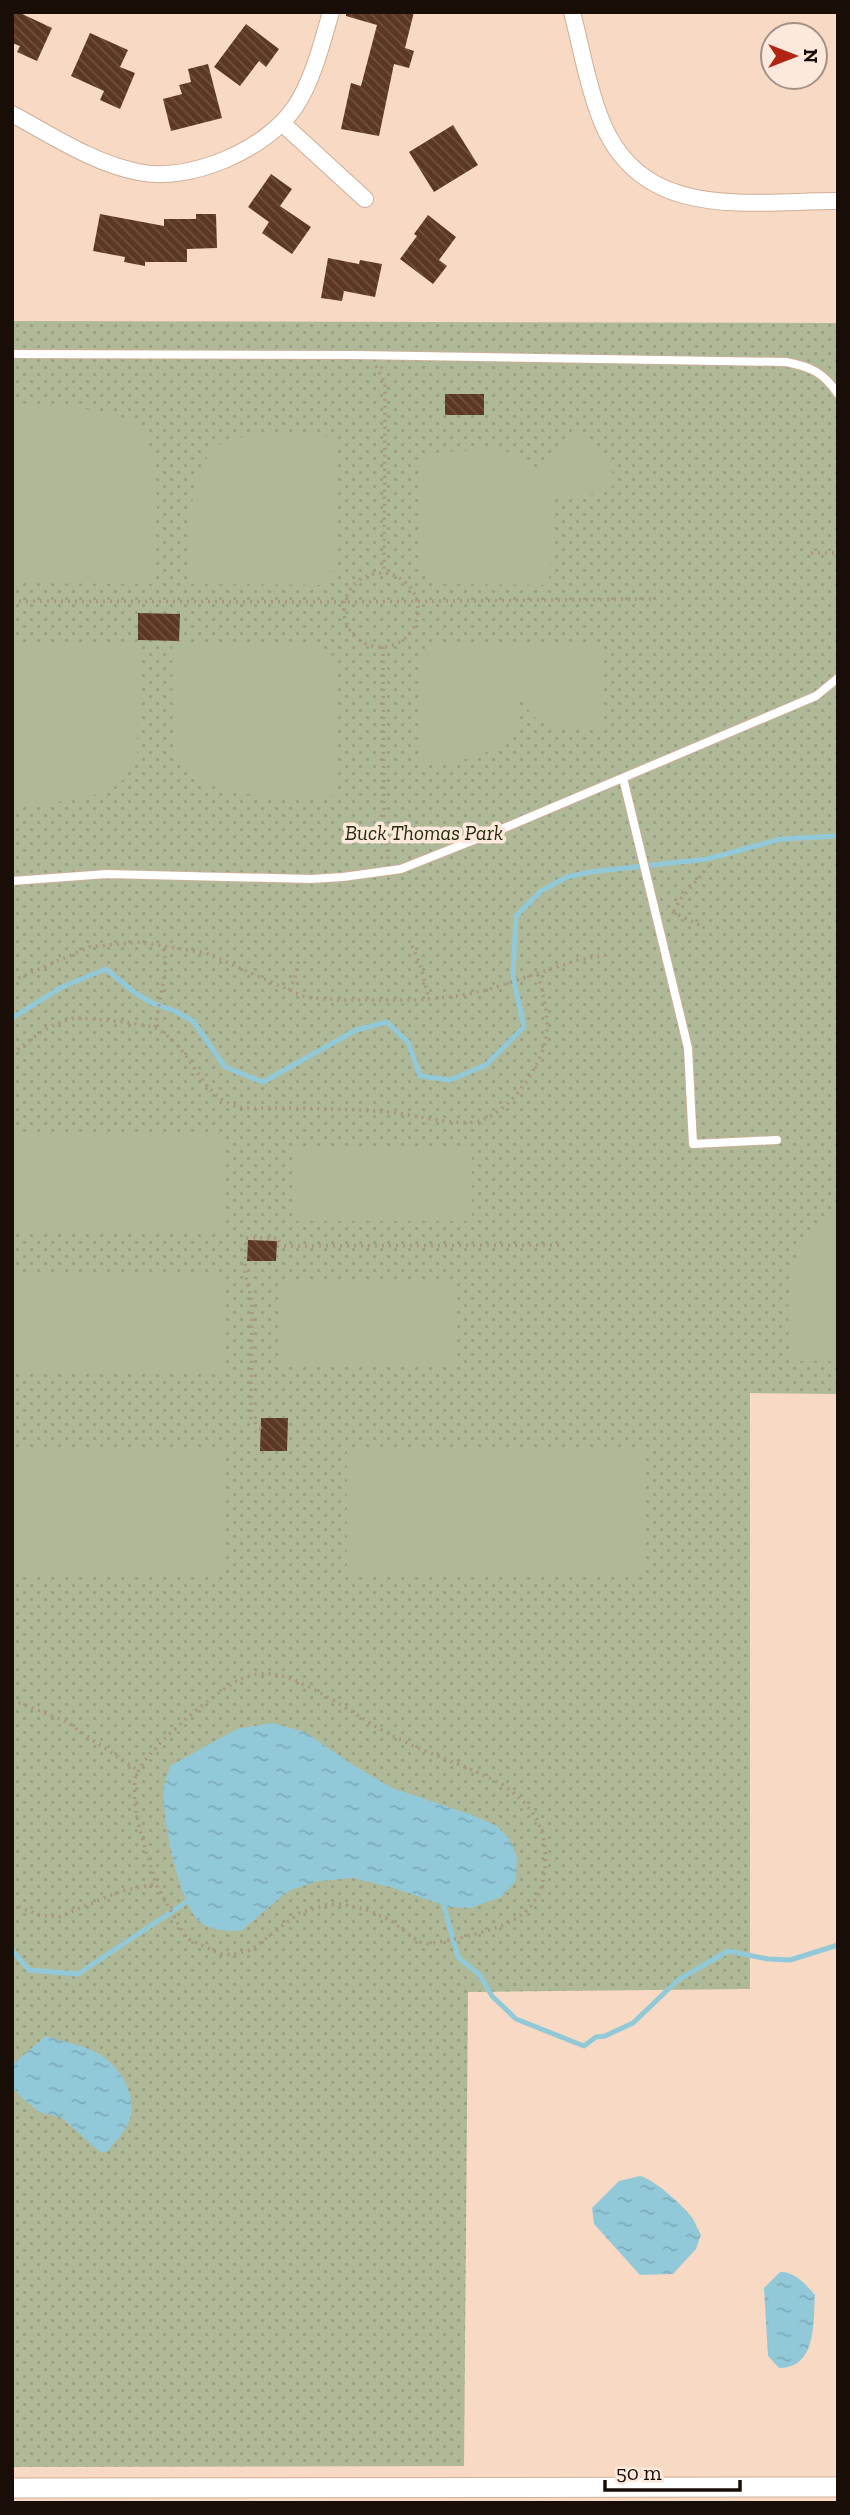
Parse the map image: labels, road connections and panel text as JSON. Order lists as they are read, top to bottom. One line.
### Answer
{"parks":["Buck Thomas Park"],"scale_bar":"50 m","north":"right"}
